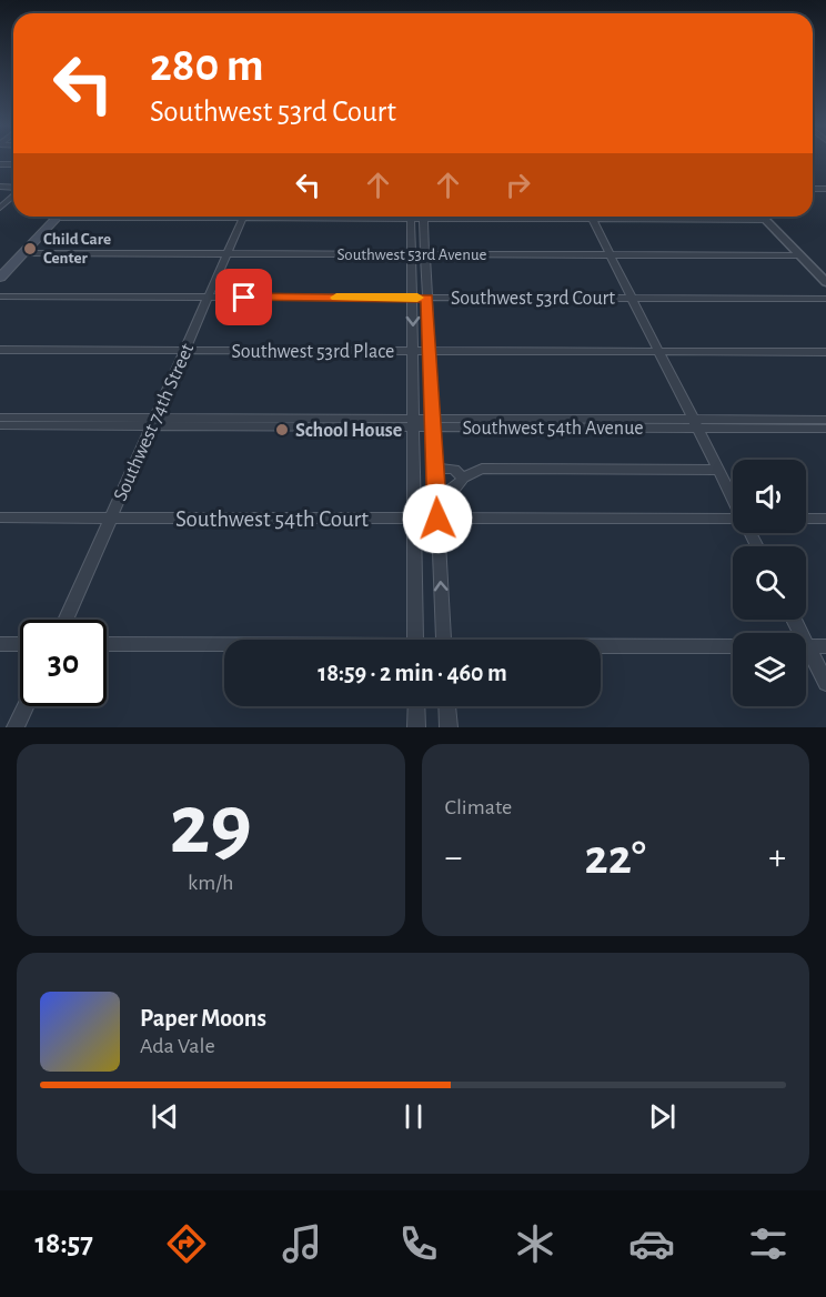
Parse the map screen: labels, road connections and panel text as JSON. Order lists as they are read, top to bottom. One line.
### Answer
{"streets":{"street":["Southwest 53rd Avenue","Southwest 53rd Court","Southwest 53rd Place","Southwest 74th Street","Southwest 54th Avenue","Southwest 54th Court"]},"crossings":[["Southwest 53rd Avenue","Southwest 74th Street"],["Southwest 53rd Court","Southwest 74th Street"],["Southwest 53rd Place","Southwest 74th Street"],["Southwest 74th Street","Southwest 54th Avenue"],["Southwest 74th Street","Southwest 54th Court"]],"places":["Child Care Center","School House"],"page":{"turn":["280 m","Southwest 53rd Court"],"limit":"30","trip":"18:59 · 2 min · 460 m","tile":[["29","km/h"],"Climate"],"heat":["−","22°","+"],"song":["Paper Moons","Ada Vale"],"tabs":"18:57"}}
